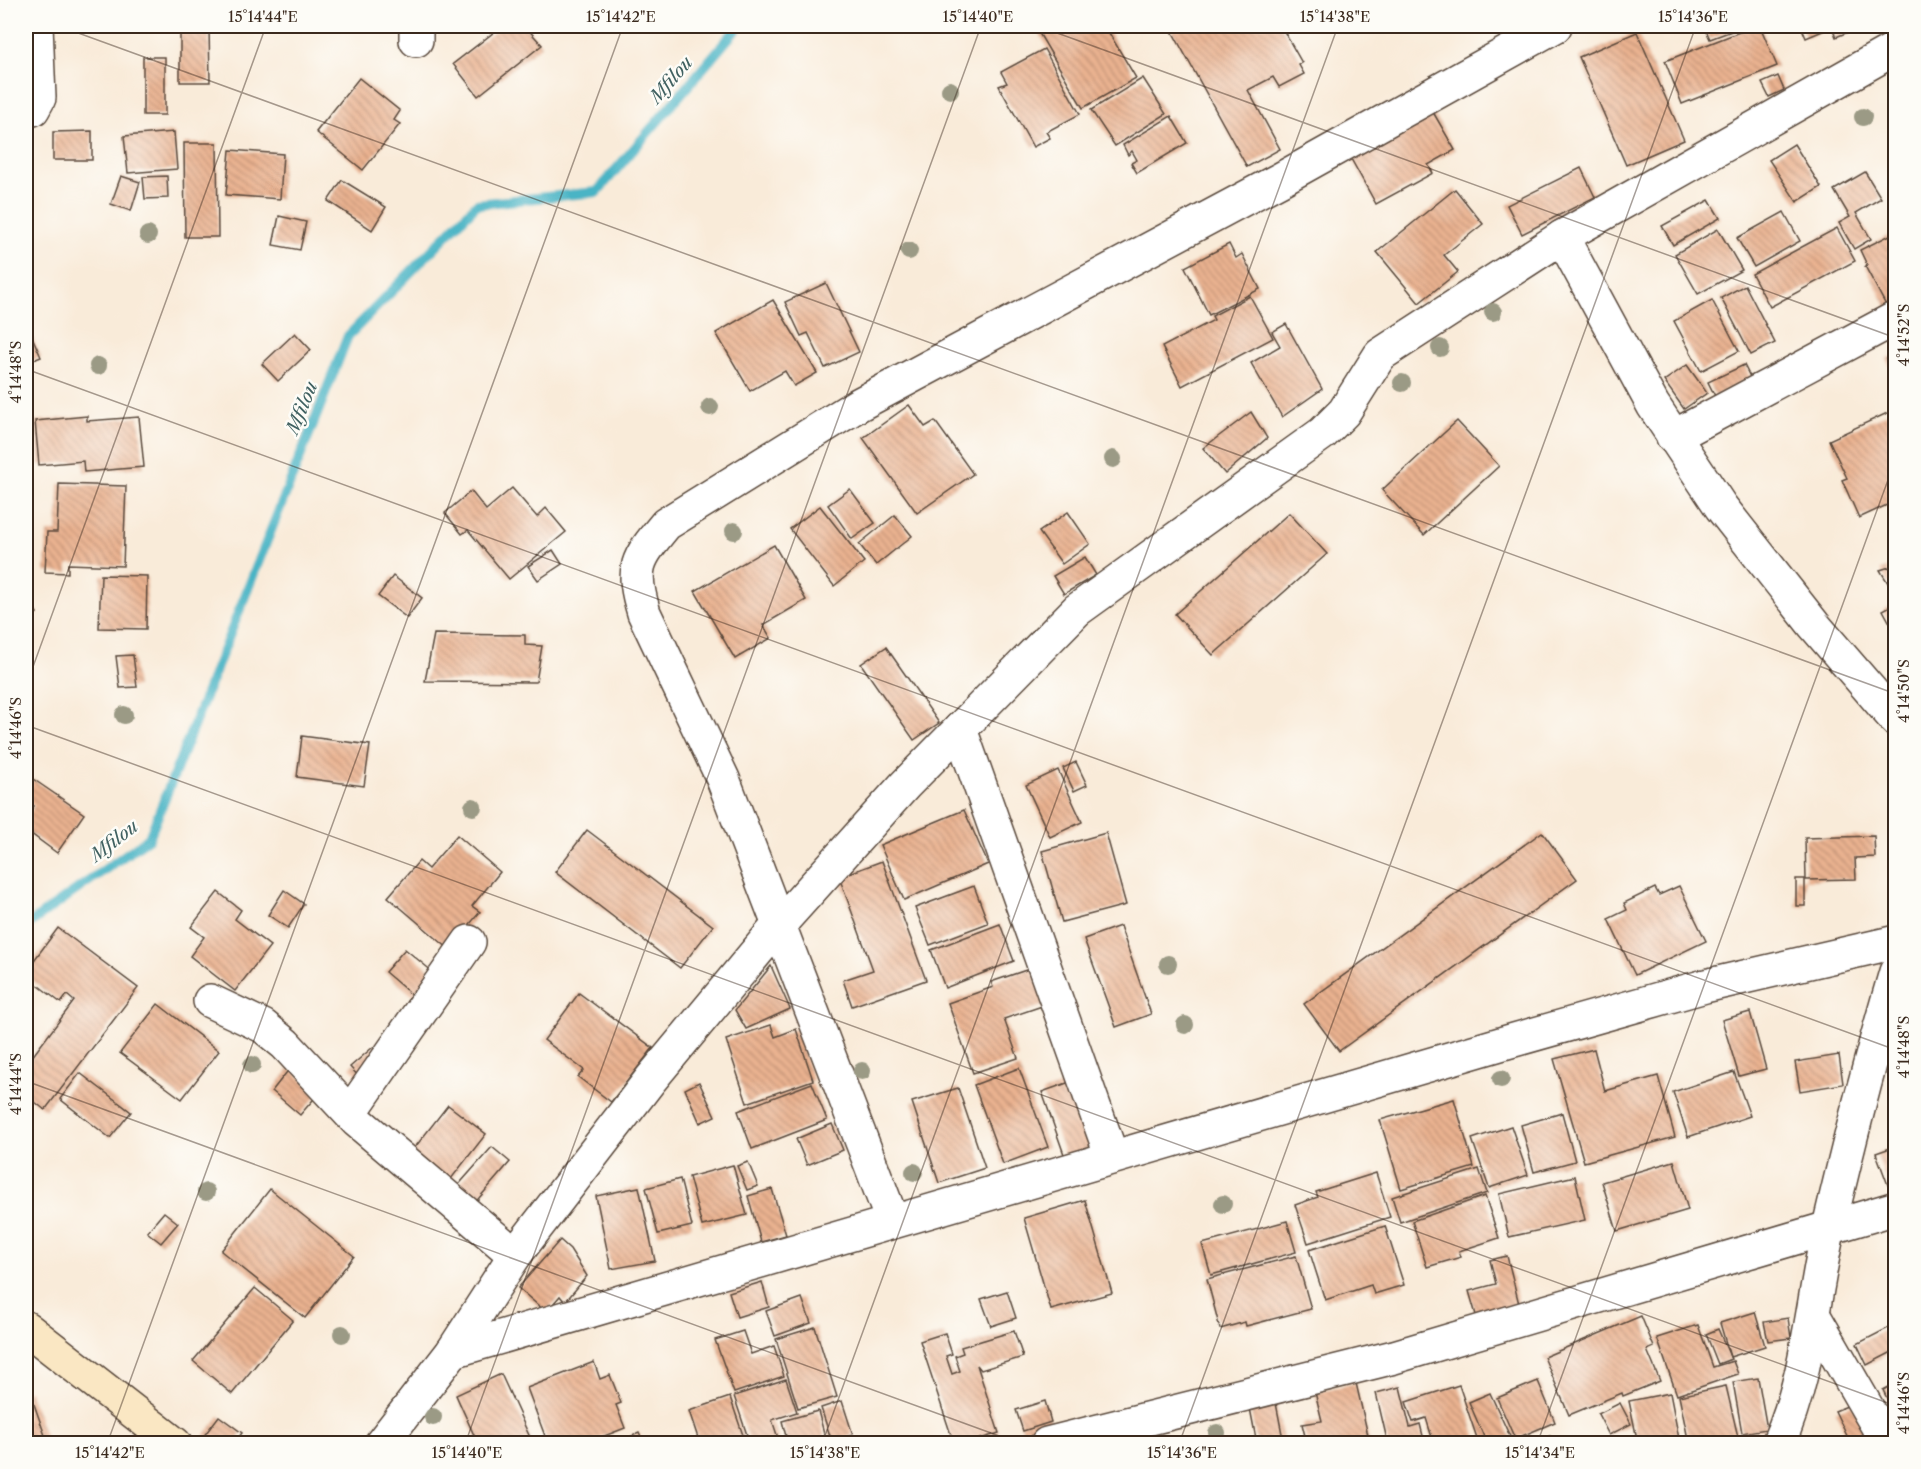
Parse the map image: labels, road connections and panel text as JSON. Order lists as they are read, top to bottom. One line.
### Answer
{"water":["Mfilou"],"coordinates":["15°14'44\"E","15°14'42\"E","15°14'40\"E","15°14'38\"E","15°14'36\"E","4°14'52\"S","4°14'48\"S","4°14'50\"S","4°14'46\"S","4°14'44\"S","15°14'34\"E"]}
